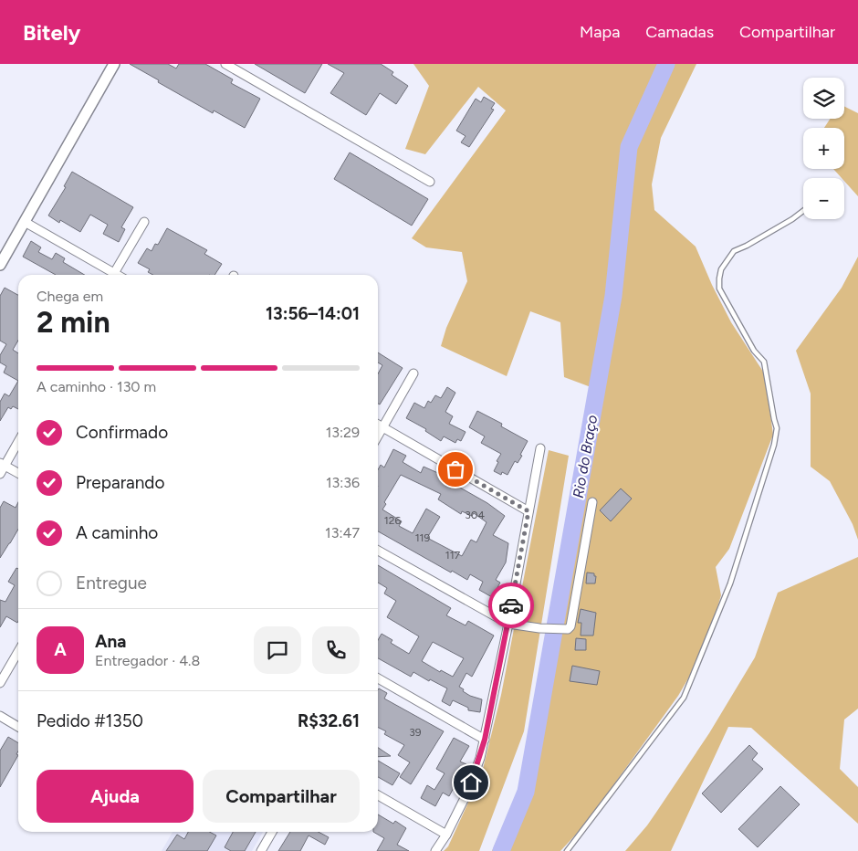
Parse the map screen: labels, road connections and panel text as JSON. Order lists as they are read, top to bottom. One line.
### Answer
{"water":["Rio do Braço"],"house_numbers":["304","126","119","117","39"],"page":{"header":"Bitely","nav":["Mapa","Camadas","Compartilhar"],"map_buttons":["+","−"],"heading":["2 min","Chega em","13:56–14:01"],"panel":["Ana","Entregador · 4.8","Pedido #1350","R$32.61"],"bar":"A caminho · 130 m","list":[["Confirmado","13:29"],["Preparando","13:36"],["A caminho","13:47"],"Entregue"],"round":"A","buttons":["Ajuda","Compartilhar"]}}
